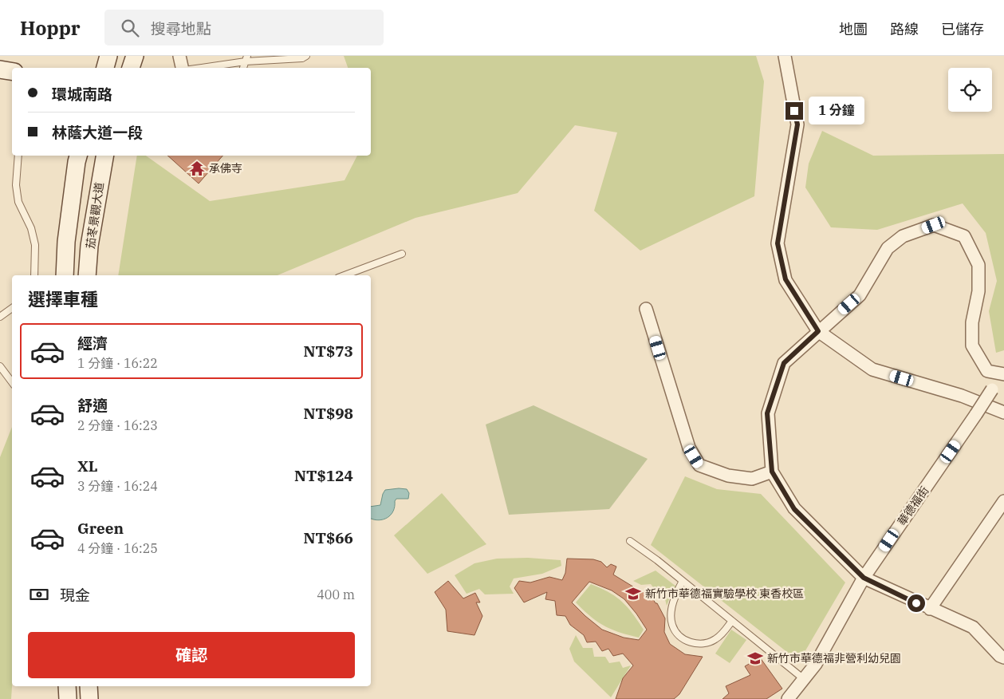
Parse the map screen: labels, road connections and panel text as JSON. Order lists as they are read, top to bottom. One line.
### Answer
{"streets":{"street":["茄苳景觀大道","華德福街"]},"places":{"temple":["承佛寺"],"school or university":["新竹市華德福實驗學校 東香校區","新竹市華德福非營利幼兒園"]},"page":{"header":"Hoppr","search":"搜尋地點","nav":["地圖","路線","已儲存"],"banner":["環城南路","林蔭大道一段"],"bubble":"1 分鐘","heading":"選擇車種","list":[{"name":"經濟","note":"1 分鐘 · 16:22","value":"NT$73"},{"name":"舒適","note":"2 分鐘 · 16:23","value":"NT$98"},{"name":"XL","note":"3 分鐘 · 16:24","value":"NT$124"},{"name":"Green","note":"4 分鐘 · 16:25","value":"NT$66"}],"pay":["現金","400 m"],"buttons":"確認"}}
